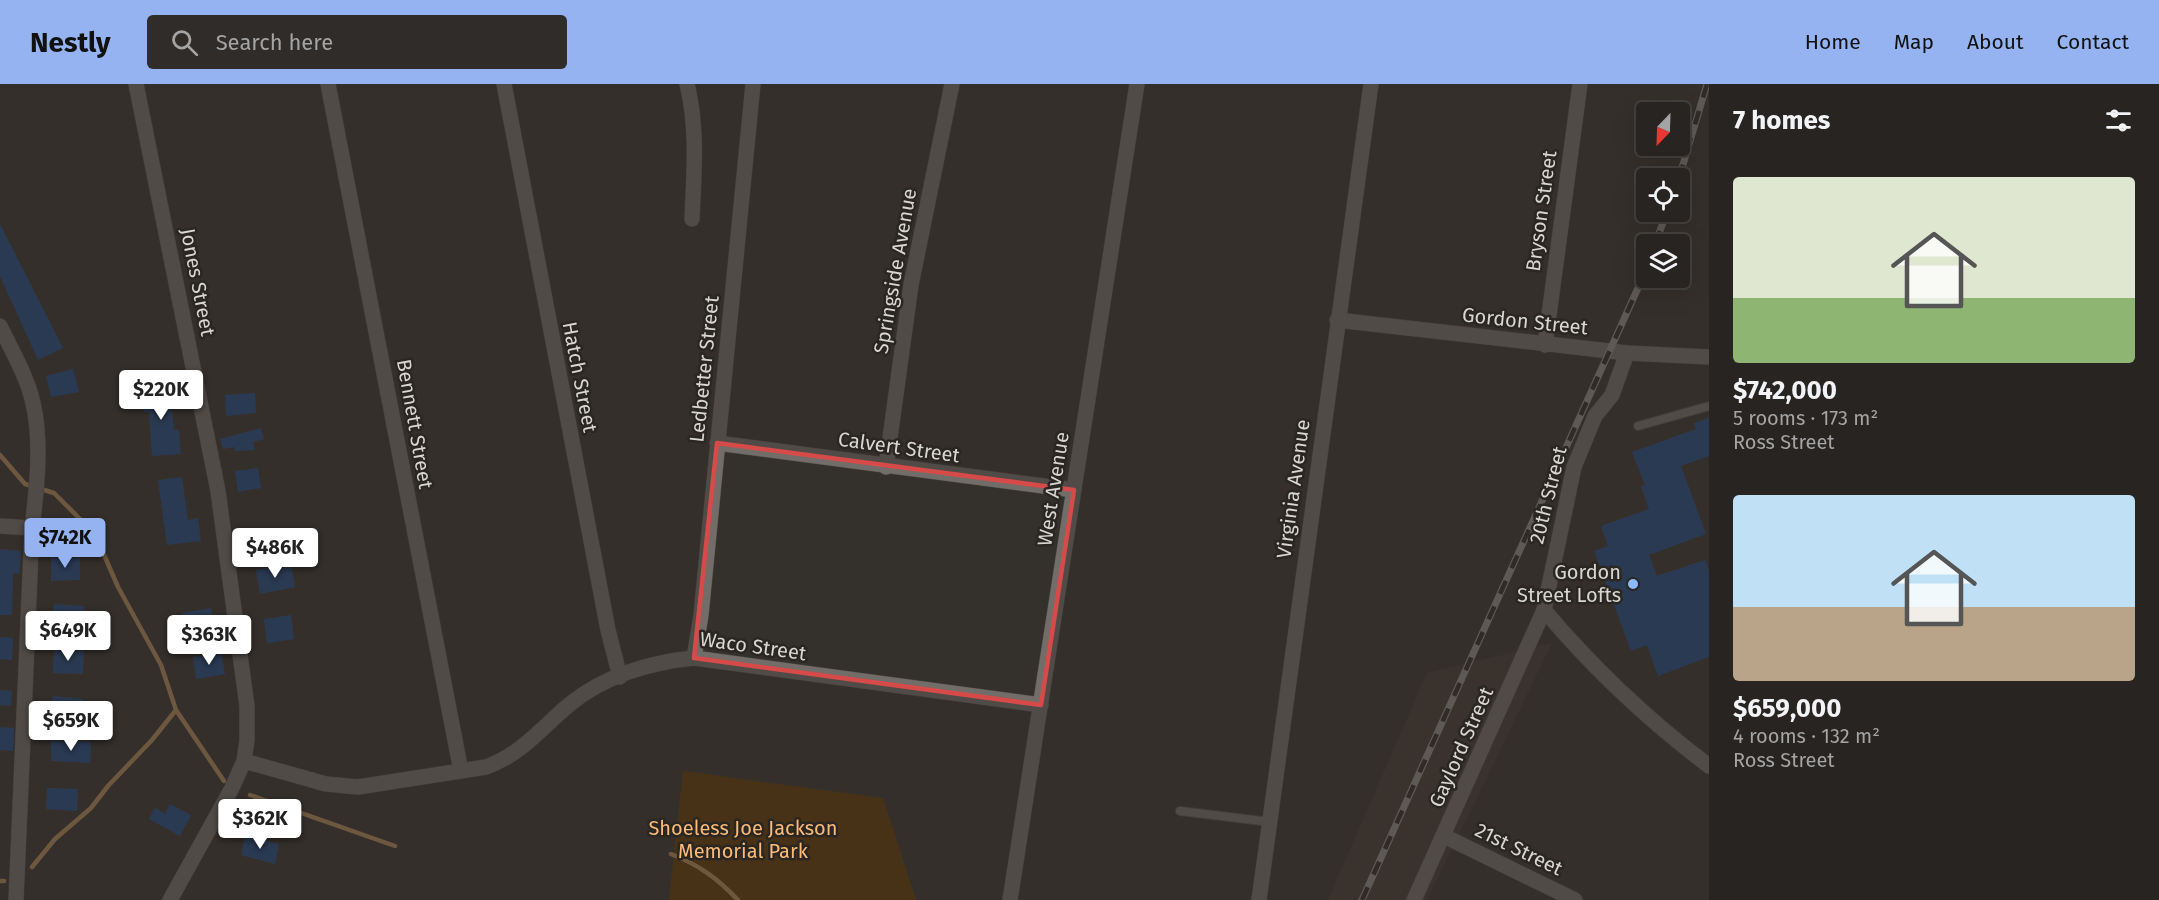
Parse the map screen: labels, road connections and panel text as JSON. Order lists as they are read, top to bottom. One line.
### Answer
{"streets":{"street":["Bryson Street","Springside Avenue","Jones Street","Gordon Street","Ledbetter Street","Hatch Street","Bennett Street","Calvert Street","West Avenue","Virginia Avenue","20th Street","Waco Street","Gaylord Street","21st Street"]},"crossings":[["Bryson Street","Gordon Street"],["Springside Avenue","Calvert Street"],["Jones Street","Waco Street"],["Gordon Street","Virginia Avenue"],["Gordon Street","20th Street"],["Ledbetter Street","Calvert Street"],["Ledbetter Street","Waco Street"],["Hatch Street","Waco Street"],["Bennett Street","Waco Street"],["Calvert Street","West Avenue"],["West Avenue","Waco Street"],["20th Street","Gaylord Street"],["Gaylord Street","21st Street"]],"parks":["Shoeless Joe Jackson Memorial Park"],"places":["Gordon Street Lofts"],"north":"bottom left","page":{"header":"Nestly","search":"Search here","nav":["Home","Map","About","Contact"],"heading":"7 homes","list":[{"name":"$742,000","note":"5 rooms · 173 m² · Ross Street"},{"name":"$659,000","note":"4 rooms · 132 m² · Ross Street"}],"price":["$220K","$742K","$486K","$649K","$363K","$659K","$362K"]}}
